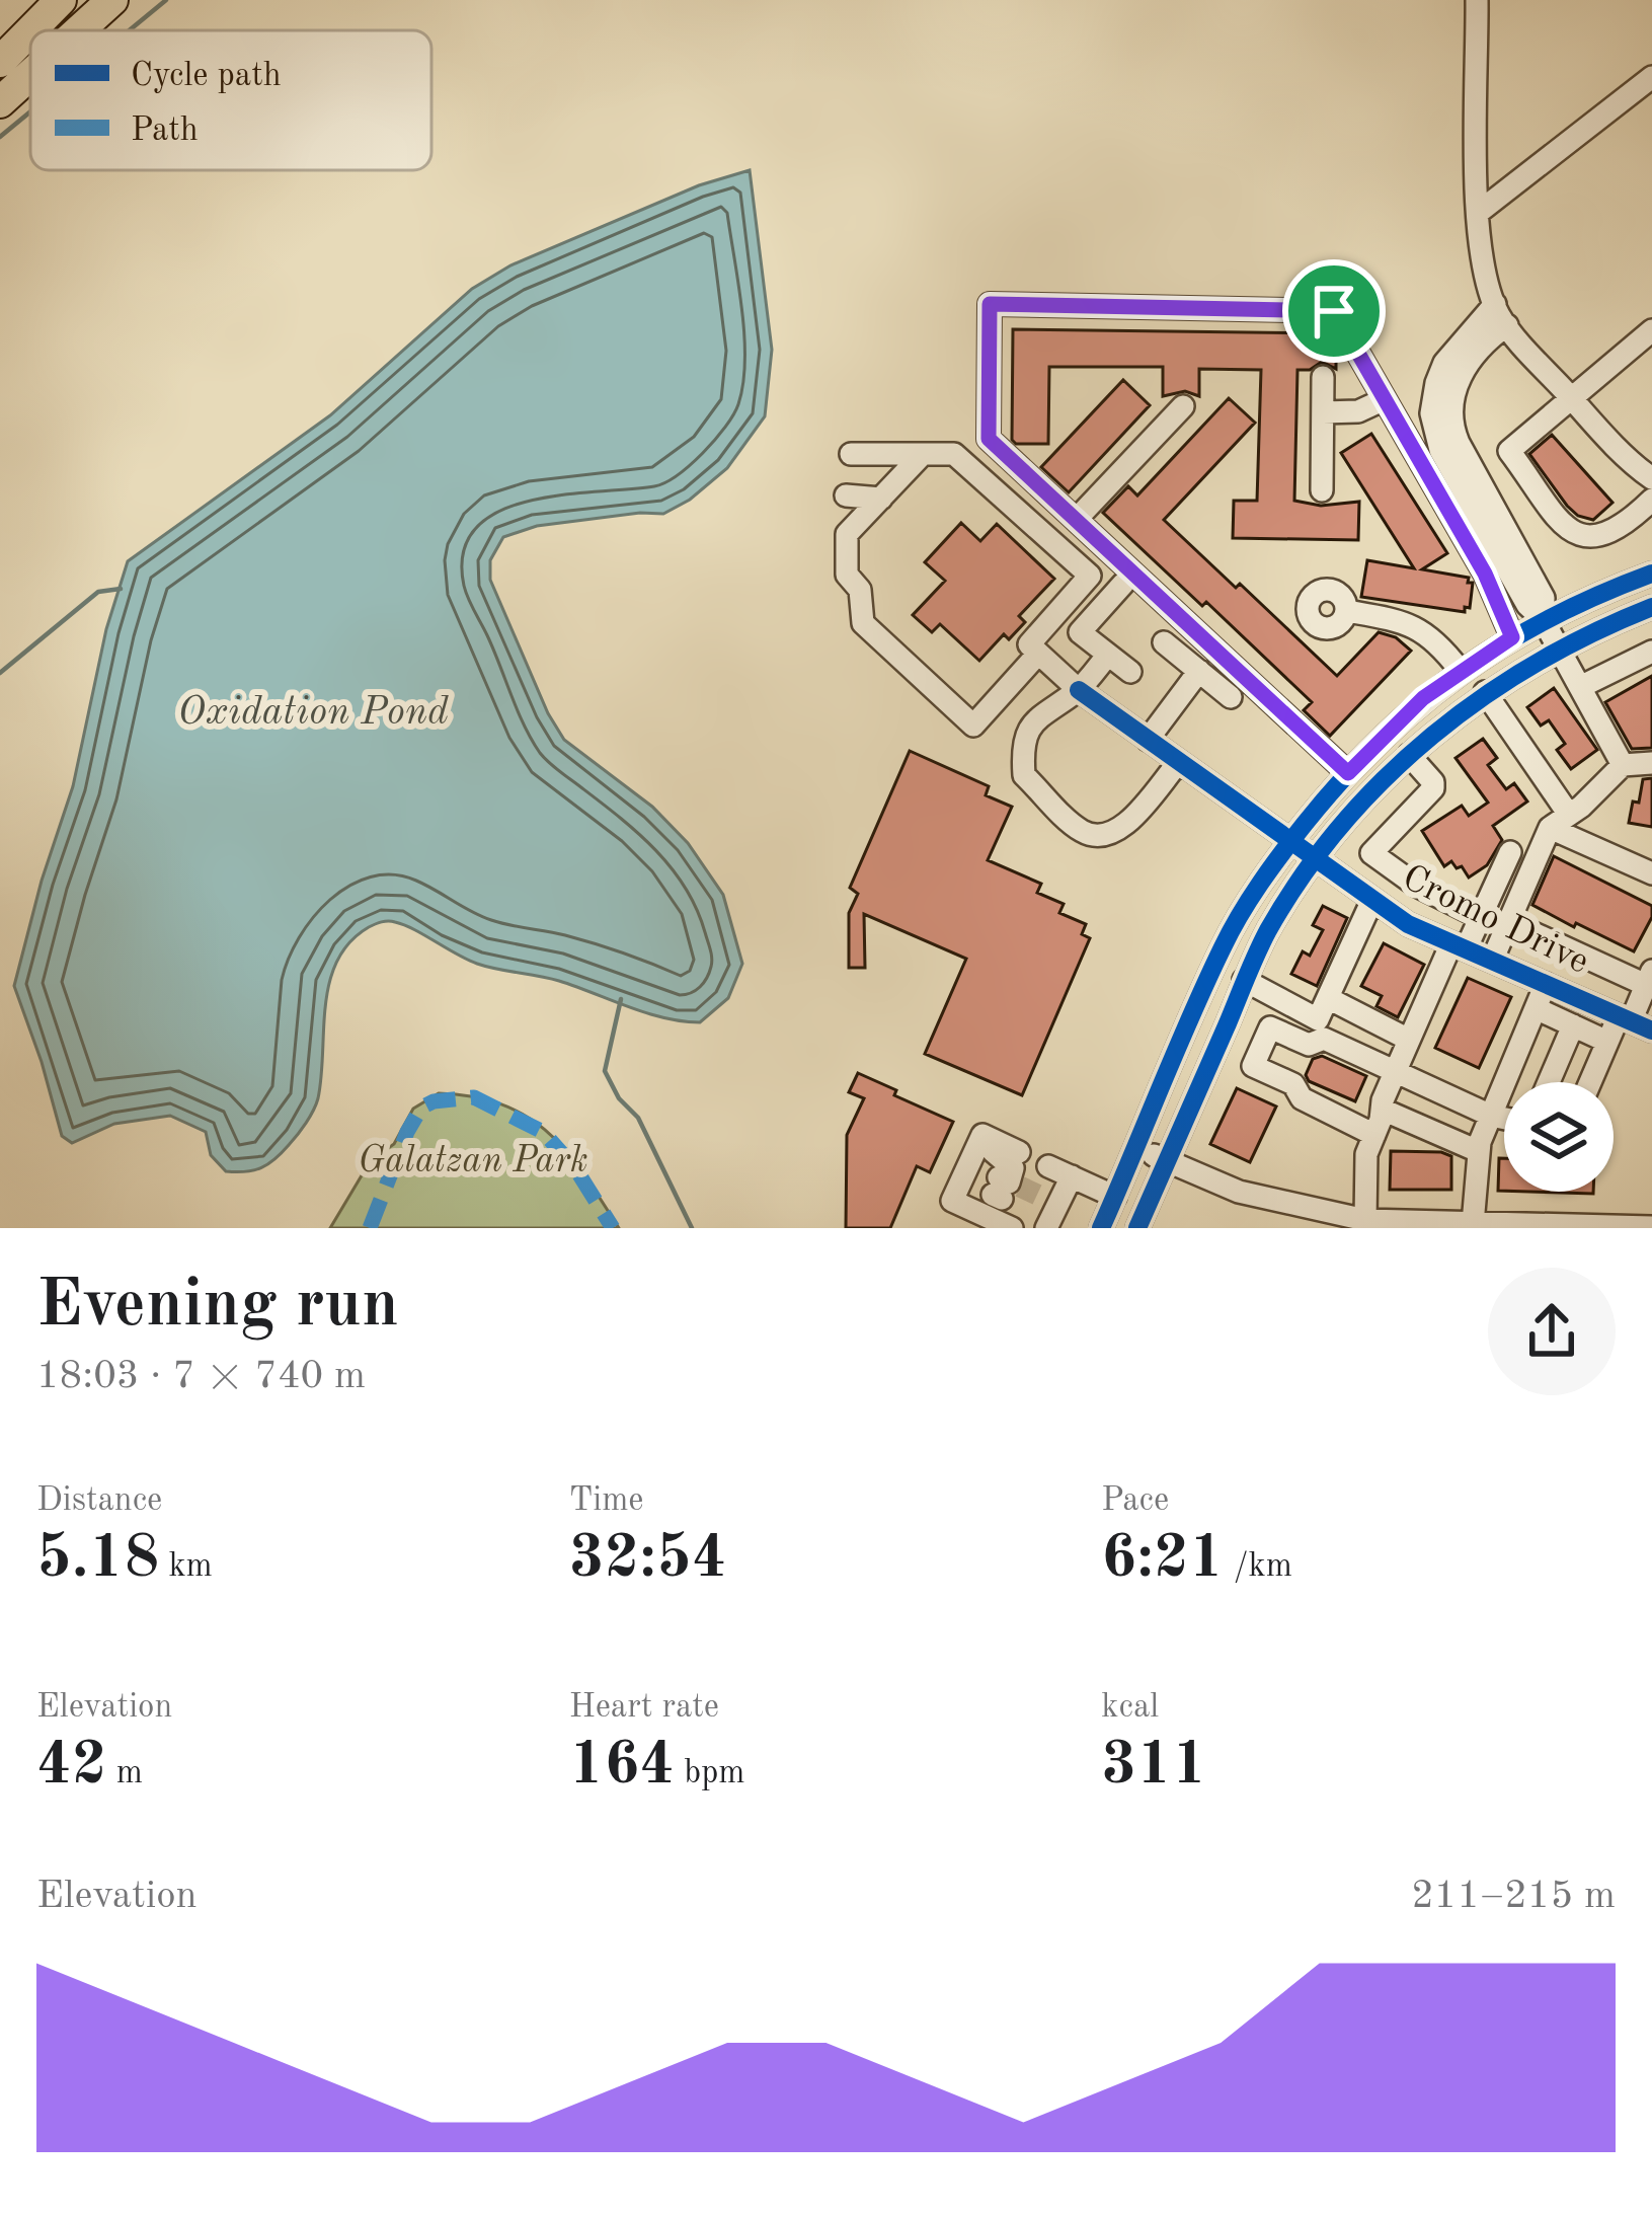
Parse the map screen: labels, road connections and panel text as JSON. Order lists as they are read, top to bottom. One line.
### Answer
{"streets":{"street":["Cromo Drive"]},"water":["Oxidation Pond"],"parks":["Galatzan Park"],"legend":["Cycle path","Path"],"page":{"heading":["Evening run","18:03 · 7 × 740 m"],"stats":[["Distance","5.18 km"],["Time","32:54"],["Pace","6:21 /km"],["Elevation","42 m"],["Heart rate","164 bpm"],["kcal","311"]],"chart":["Elevation","211–215 m"]}}
